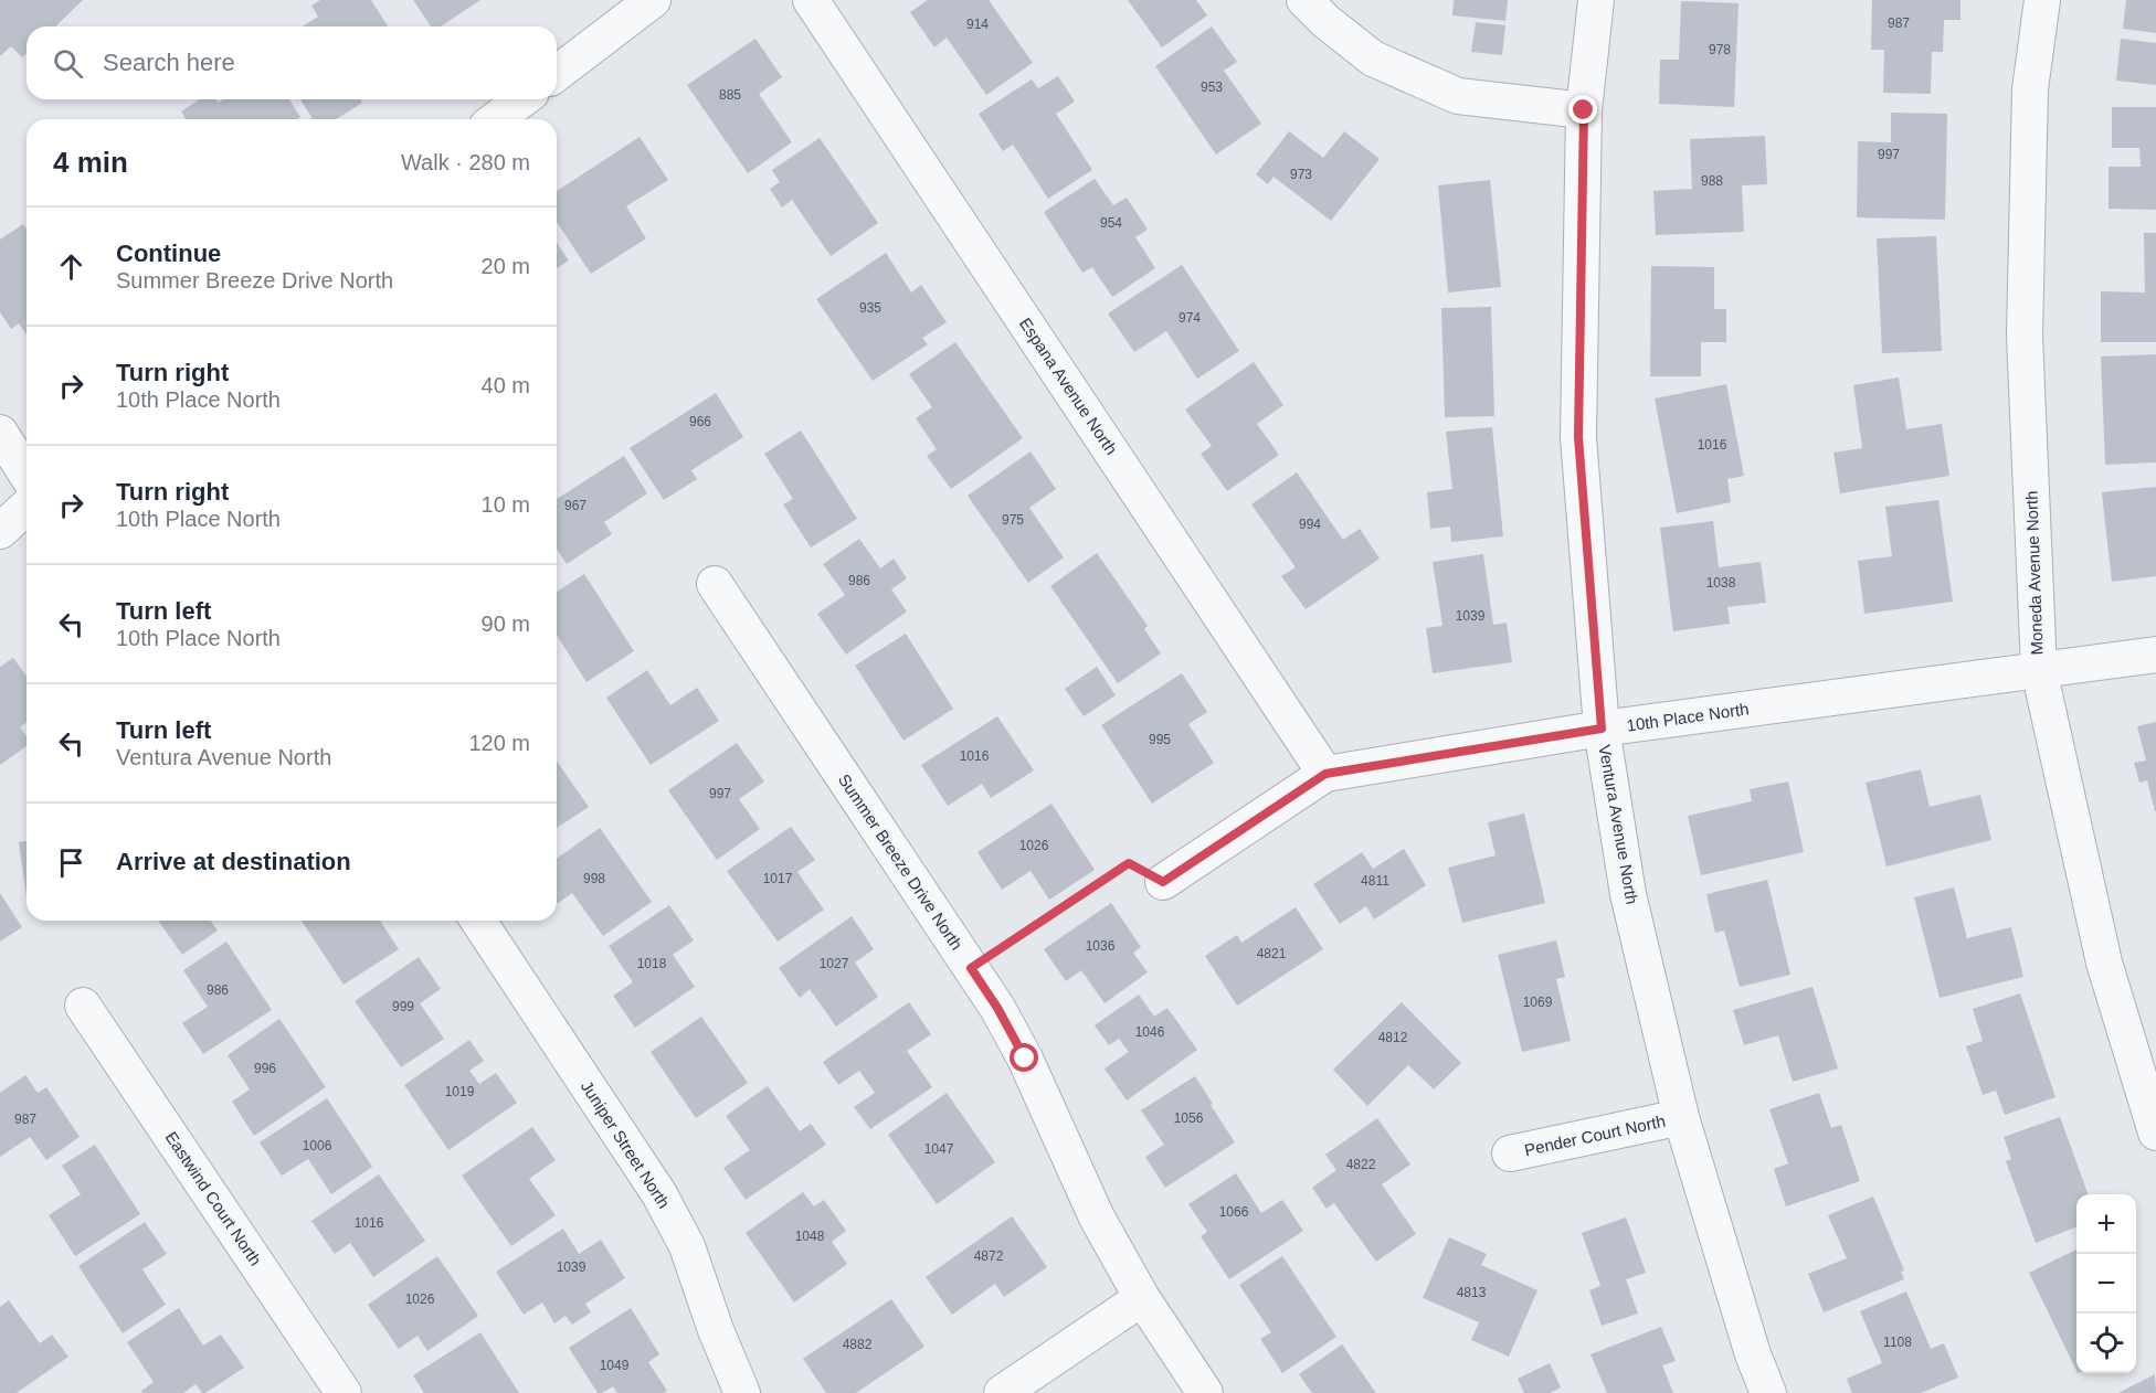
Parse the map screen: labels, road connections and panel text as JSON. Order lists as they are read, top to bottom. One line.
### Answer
{"streets":{"street":["Espana Avenue North","Moneda Avenue North","10th Place North","Ventura Avenue North","Summer Breeze Drive North","Pender Court North","Juniper Street North","Eastwind Court North"]},"crossings":[["Espana Avenue North","10th Place North"],["Moneda Avenue North","10th Place North"],["10th Place North","Ventura Avenue North"],["Ventura Avenue North","Pender Court North"]],"house_numbers":["987","914","978","953","885","997","973","988","954","935","974","966","1016","967","975","994","986","1038","1039","995","1016","997","1026","998","1017","4811","1036","4821","1018","1027","986","1069","999","1046","4812","996","1019","1056","987","1006","1047","4822","1066","1016","1048","4872","1039","4813","1026","1108","4882","1049"],"page":{"search":"Search here","heading":["4 min","Walk · 280 m"],"list":[["Continue","Summer Breeze Drive North","20 m"],["Turn right","10th Place North","40 m"],["Turn right","10th Place North","10 m"],["Turn left","10th Place North","90 m"],["Turn left","Ventura Avenue North","120 m"],"Arrive at destination"],"map_buttons":["+","−"]}}
